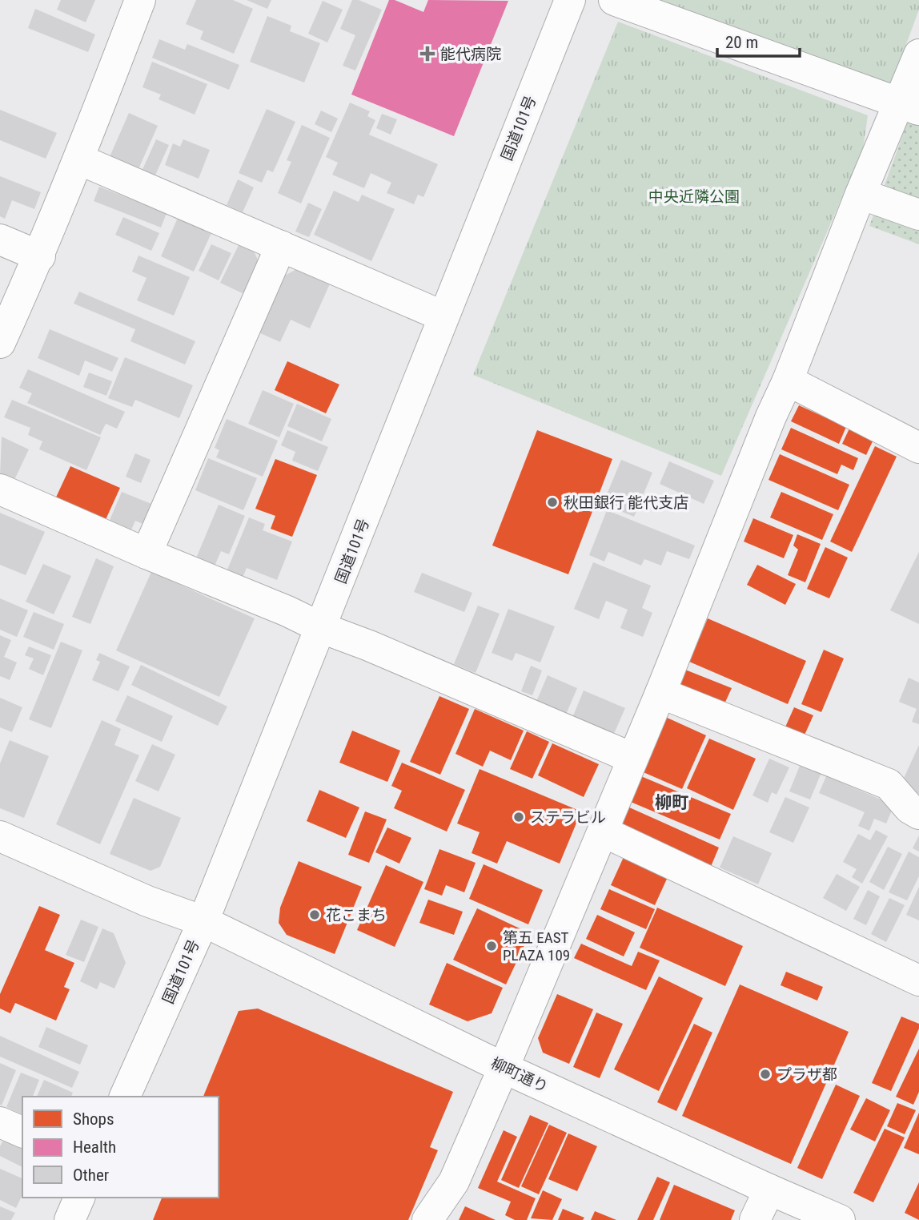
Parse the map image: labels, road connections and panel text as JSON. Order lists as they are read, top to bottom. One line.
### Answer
{"streets":{"main road":["国道101号","柳町通り"]},"crossings":[["国道101号","柳町通り"]],"districts":["柳町"],"parks":["中央近隣公園"],"places":{"health":["能代病院"],"other":["秋田銀行 能代支店","ステラビル","花こまち","第五 EAST PLAZA 109","プラザ都"]},"legend":["Shops","Health","Other"],"scale_bar":"20 m"}
